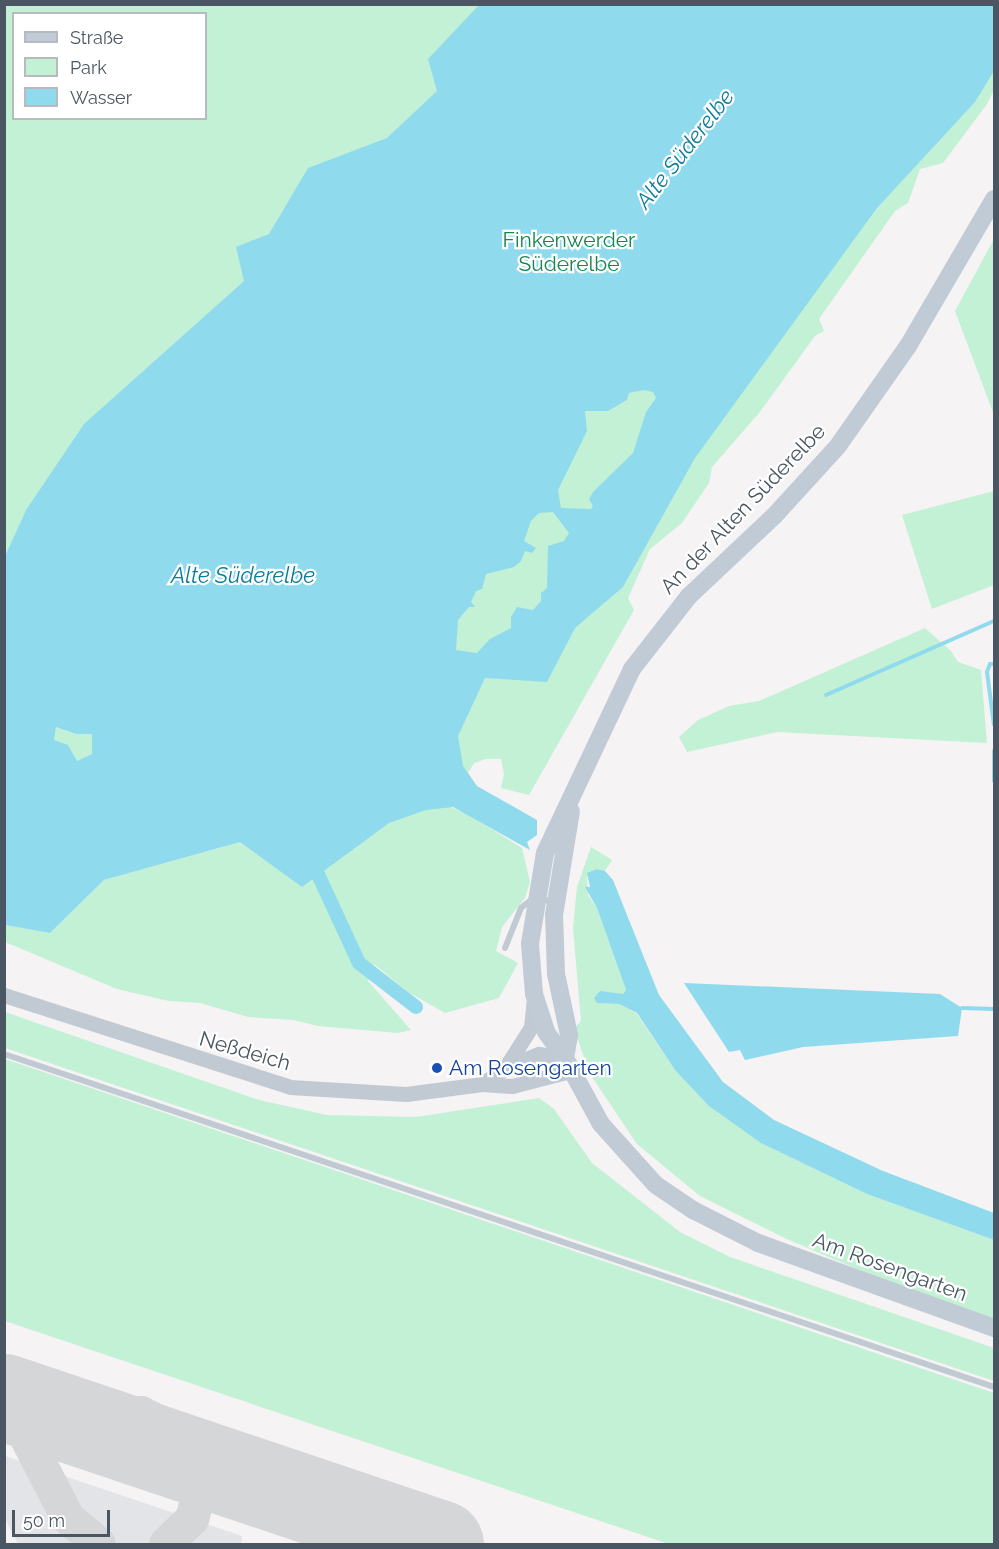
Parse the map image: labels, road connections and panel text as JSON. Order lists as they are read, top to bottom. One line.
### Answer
{"streets":{"main road":["An der Alten Süderelbe","Am Rosengarten"],"street":["Neßdeich"]},"crossings":[["An der Alten Süderelbe","Neßdeich"],["An der Alten Süderelbe","Am Rosengarten"],["Neßdeich","Am Rosengarten"]],"water":["Alte Süderelbe"],"parks":["Finkenwerder Süderelbe"],"places":["Am Rosengarten"],"legend":["Straße","Park","Wasser"],"scale_bar":"50 m"}
